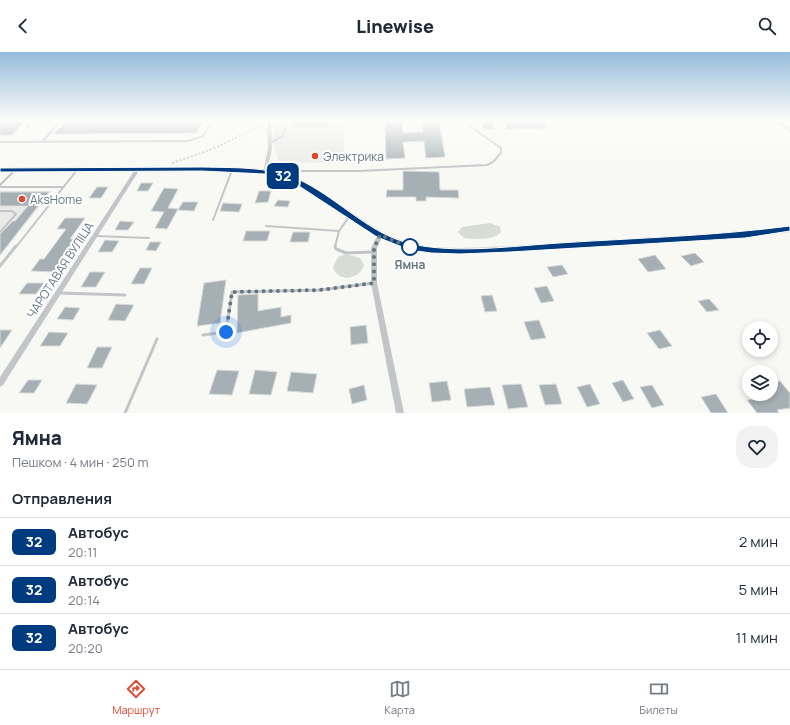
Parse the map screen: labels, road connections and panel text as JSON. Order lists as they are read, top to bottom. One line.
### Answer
{"streets":{"street":["ЧАРОТАВАЯ ВУЛІЦА"]},"places":["Электрика","AksHome","Ямна"],"lines":["bus line 32"],"page":{"header":"Linewise","on_map":"32","heading":[["Ямна","Пешком · 4 мин · 250 m"],"Отправления"],"list":[{"mark":"32","name":"Автобус","note":"20:11","value":"2 мин"},{"mark":"32","name":"Автобус","note":"20:14","value":"5 мин"},{"mark":"32","name":"Автобус","note":"20:20","value":"11 мин"}],"tabs":["Маршрут","Карта","Билеты"]}}
